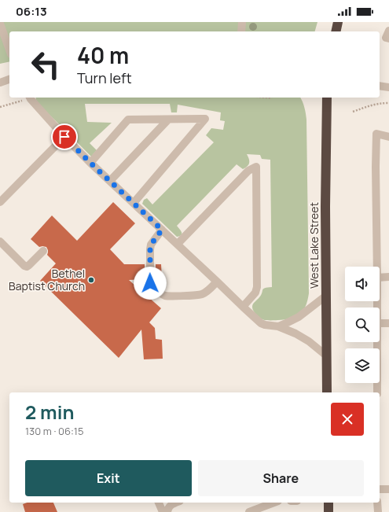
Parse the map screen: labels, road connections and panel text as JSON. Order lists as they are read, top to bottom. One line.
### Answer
{"streets":{"highway":["West Lake Street"]},"places":["Bethel Baptist Church"],"page":{"status":"06:13","turn":["40 m","Turn left"],"heading":["2 min","130 m · 06:15"],"buttons":["Exit","Share"]}}
